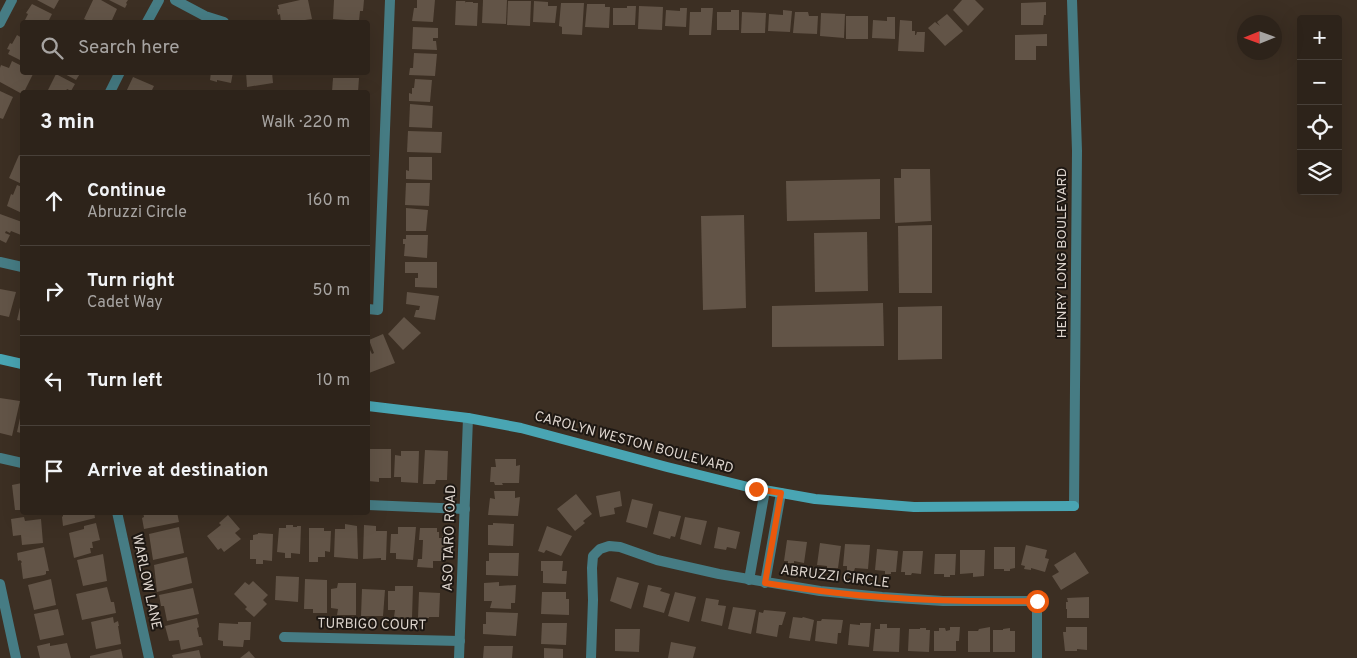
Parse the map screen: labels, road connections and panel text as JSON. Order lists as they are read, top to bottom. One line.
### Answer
{"streets":{"street":["HENRY LONG BOULEVARD","CAROLYN WESTON BOULEVARD","ASO TARO ROAD","ABRUZZI CIRCLE","WARLOW LANE","TURBIGO COURT"]},"crossings":[["HENRY LONG BOULEVARD","CAROLYN WESTON BOULEVARD"],["CAROLYN WESTON BOULEVARD","ASO TARO ROAD"],["ASO TARO ROAD","TURBIGO COURT"]],"north":"left","page":{"map_buttons":["+","−"],"search":"Search here","heading":["3 min","Walk · 220 m"],"list":[["Continue","Abruzzi Circle","160 m"],["Turn right","Cadet Way","50 m"],["Turn left","10 m"],"Arrive at destination"]}}
